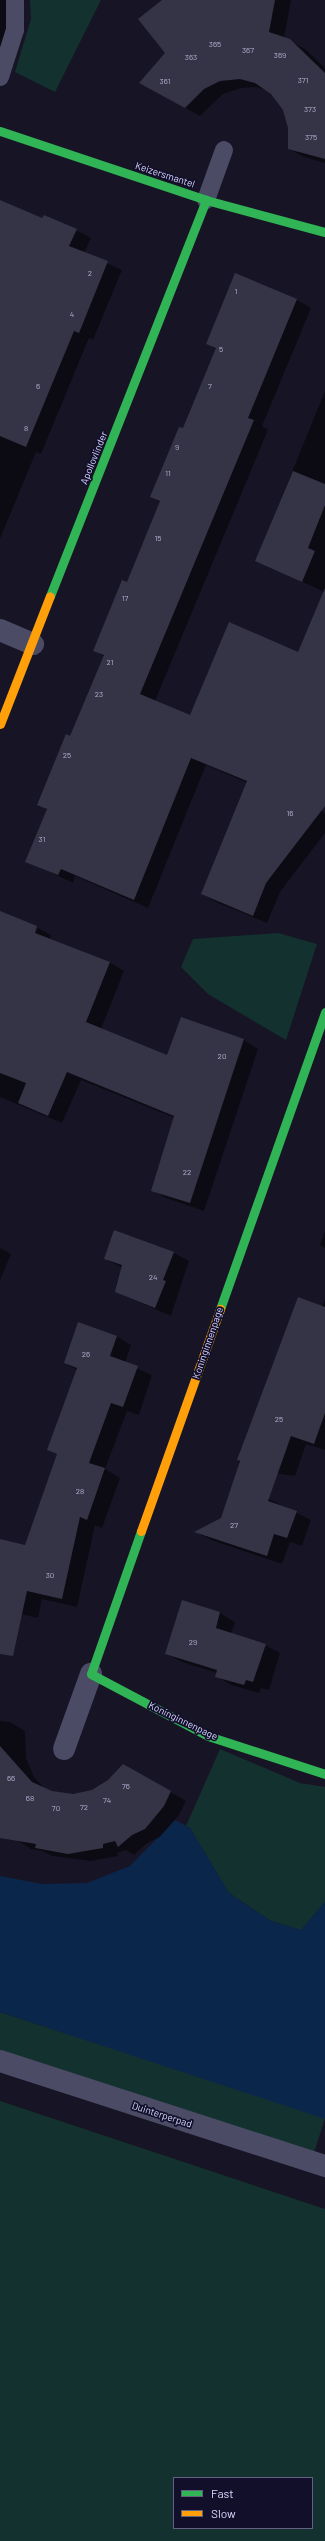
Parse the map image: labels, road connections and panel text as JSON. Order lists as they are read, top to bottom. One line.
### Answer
{"streets":{"street":["Keizersmantel","Apollovlinder","Koninginnenpage","Duinterperpad"]},"crossings":[["Keizersmantel","Apollovlinder"]],"house_numbers":["365","367","369","363","371","361","373","375","2","1","4","5","6","7","8","9","11","15","17","21","23","25","16","31","20","22","24","26","25","28","27","30","29","66","76","68","74","72","70"],"legend":["Fast","Slow"]}
